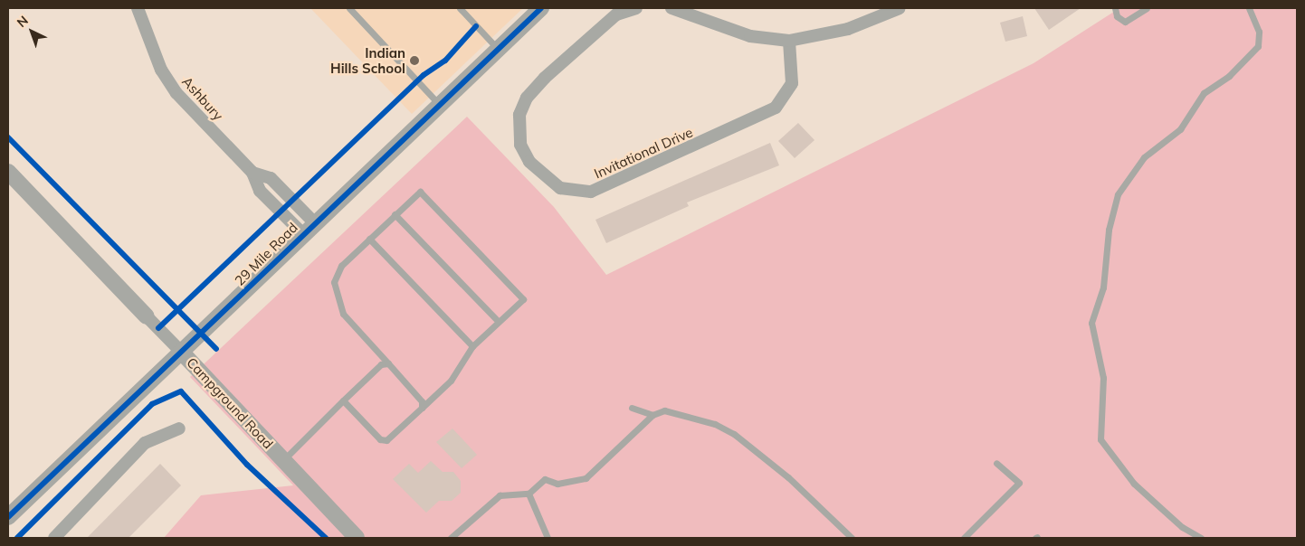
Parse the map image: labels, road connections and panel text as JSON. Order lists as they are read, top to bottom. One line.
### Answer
{"streets":{"street":["Ashbury","Invitational Drive","29 Mile Road","Campground Road"]},"crossings":[["29 Mile Road","Campground Road"]],"places":["Indian Hills School"],"north":"top left"}
